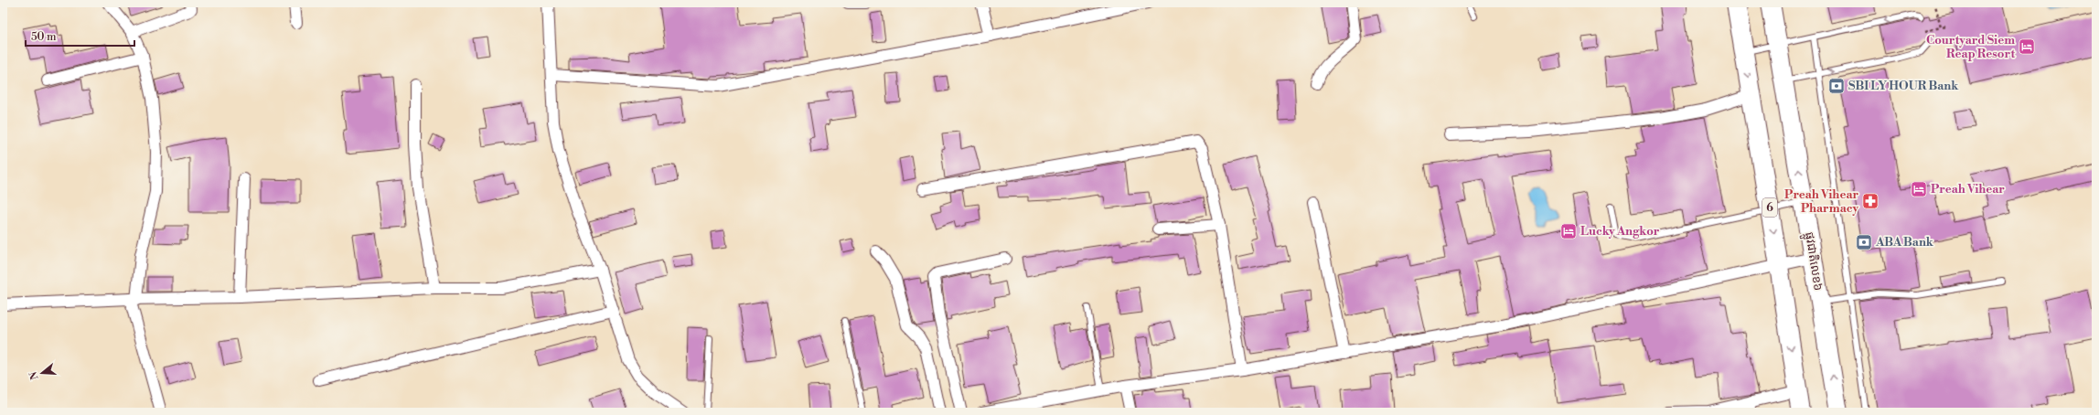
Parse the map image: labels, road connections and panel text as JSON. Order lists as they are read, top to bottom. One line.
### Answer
{"streets":{"main road":["6","ផ្លូវជាតិលេខ៦"]},"places":{"hotel":["Courtyard Siem Reap Resort","Preah Vihear","Lucky Angkor"],"bank":["SBI LY HOUR Bank","ABA Bank"],"pharmacy":["Preah Vihear Pharmacy"]},"scale_bar":"50 m","north":"left"}
